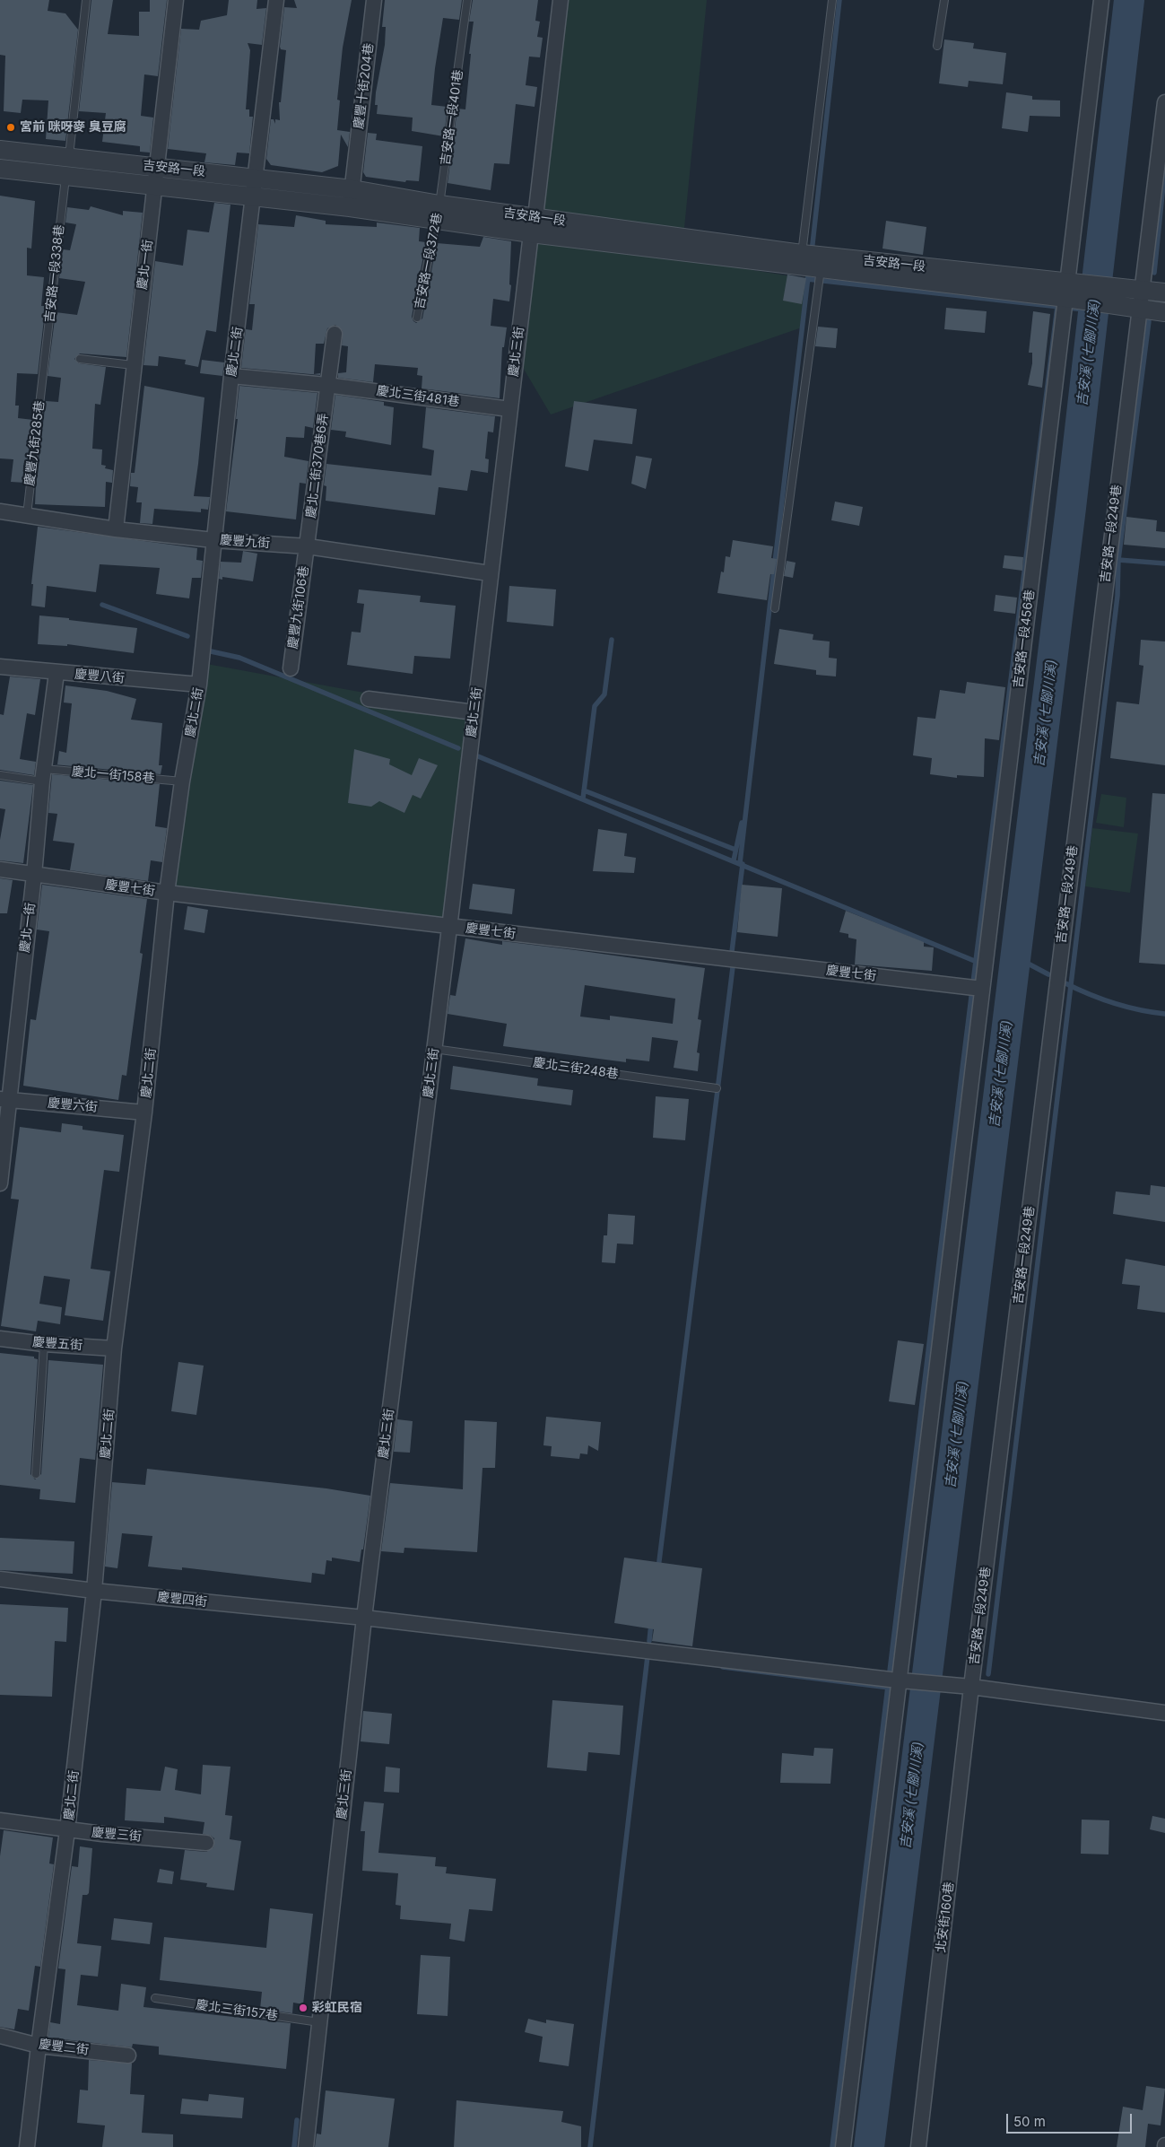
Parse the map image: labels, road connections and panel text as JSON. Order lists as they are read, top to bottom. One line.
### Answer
{"streets":{"street":["慶豐十街204巷","吉安路一段","慶北一街","慶北二街","慶北三街","慶北三街481巷","慶北二街370巷6弄","吉安路一段249巷","慶豐九街","慶豐九街106巷","吉安路一段456巷","慶豐八街","慶豐七街","慶豐六街","慶豐五街","慶豐四街","慶豐三街","北安街160巷","慶豐二街"],"lane":["吉安路一段401巷","吉安路一段372巷","吉安路一段338巷","慶豐九街285巷","慶北一街158巷","慶北三街248巷","慶北三街157巷"]},"crossings":[["慶豐十街204巷","吉安路一段"],["吉安路一段401巷","吉安路一段"],["吉安路一段401巷","吉安路一段372巷"],["吉安路一段","吉安路一段372巷"],["吉安路一段","慶北一街"],["吉安路一段","吉安路一段338巷"],["吉安路一段","慶北二街"],["吉安路一段","慶北三街"],["吉安路一段","吉安路一段456巷"],["慶北一街","慶豐九街"],["慶北一街","慶豐八街"],["慶北一街","慶北一街158巷"],["慶北一街","慶豐七街"],["慶北一街","慶豐六街"],["吉安路一段338巷","慶豐九街285巷"],["慶北二街","慶北三街481巷"],["慶北二街","慶豐九街"],["慶北二街","慶豐八街"],["慶北二街","慶北一街158巷"],["慶北二街","慶豐七街"],["慶北二街","慶豐六街"],["慶北二街","慶豐五街"],["慶北二街","慶豐四街"],["慶北二街","慶豐三街"],["慶北二街","慶豐二街"],["慶北三街","慶北三街481巷"],["慶北三街","慶豐九街"],["慶北三街","慶豐七街"],["慶北三街","慶北三街248巷"],["慶北三街","慶豐四街"],["慶北三街","慶北三街157巷"],["慶北三街481巷","慶北二街370巷6弄"],["慶豐九街285巷","慶豐九街"],["慶北二街370巷6弄","慶豐九街"],["慶北二街370巷6弄","慶豐九街106巷"],["吉安路一段249巷","慶豐四街"],["吉安路一段249巷","北安街160巷"],["慶豐九街","慶豐九街106巷"],["吉安路一段456巷","慶豐七街"],["吉安路一段456巷","慶豐四街"],["慶豐四街","北安街160巷"]],"water":["吉安溪 (七腳川溪)"],"places":["宮前 咪呀麥 臭豆腐","彩虹民宿"],"scale_bar":"50 m"}
